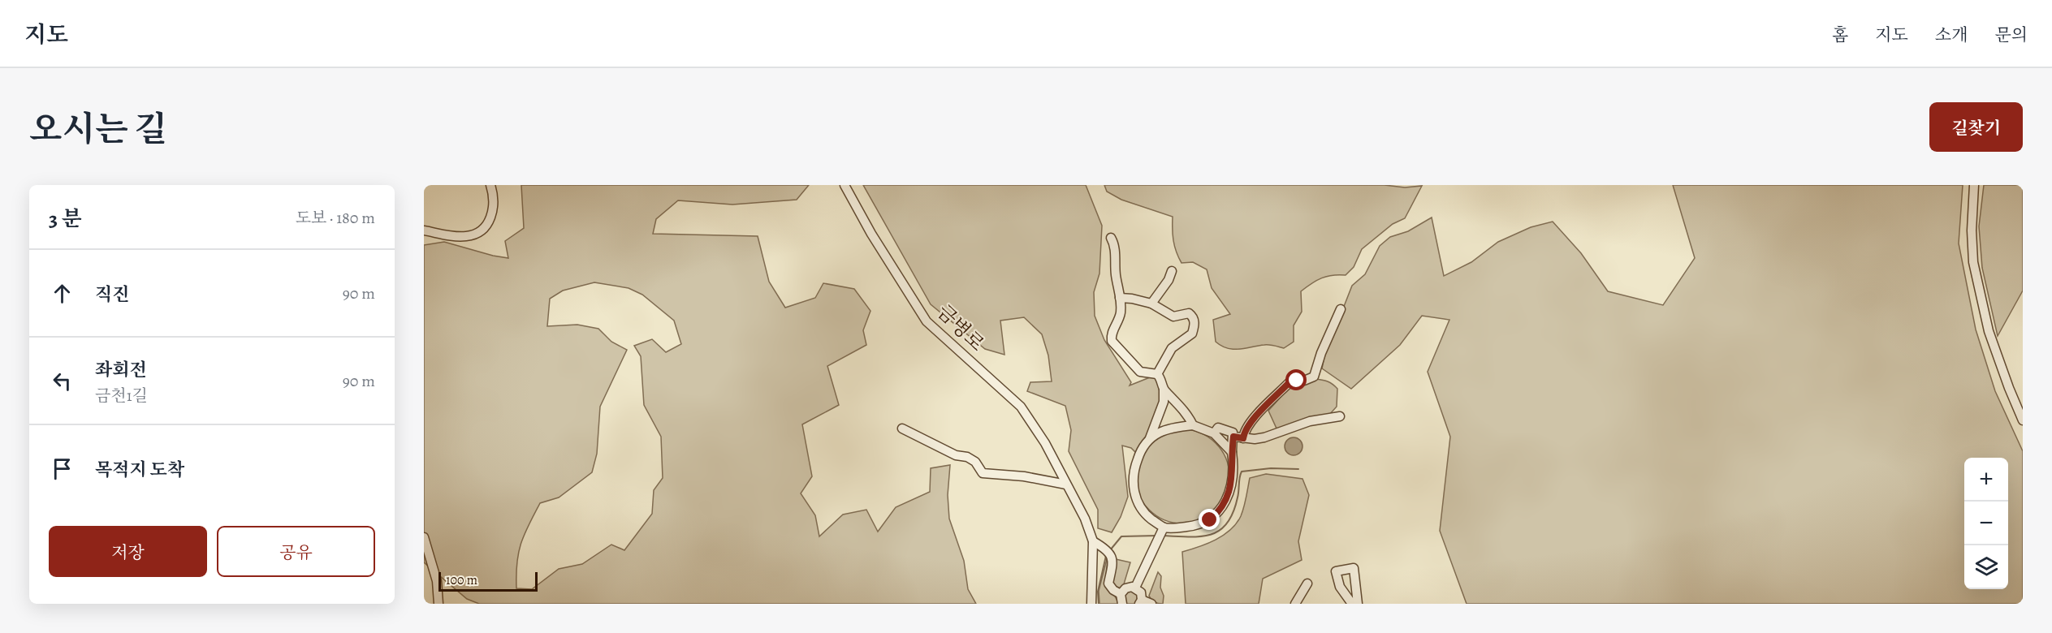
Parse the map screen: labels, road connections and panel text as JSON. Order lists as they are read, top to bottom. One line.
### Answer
{"streets":{"street":["금병로"]},"scale_bar":"100 m","page":{"header":"지도","nav":["홈","지도","소개","문의"],"title":"오시는 길","buttons":["길찾기",["저장","공유"]],"heading":["3 분","도보 · 180 m"],"list":[["직진","90 m"],["좌회전","금천1길","90 m"],"목적지 도착"],"map_buttons":["+","−"],"scale":"100 m"}}
